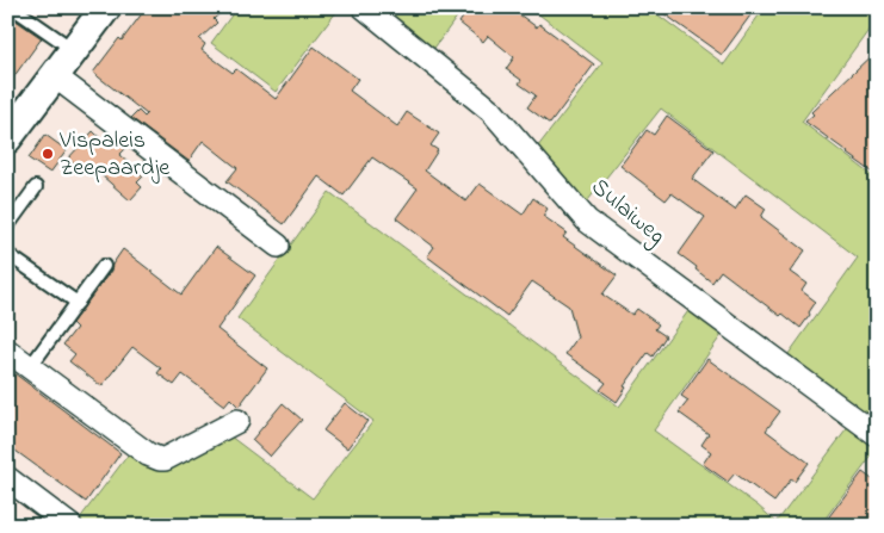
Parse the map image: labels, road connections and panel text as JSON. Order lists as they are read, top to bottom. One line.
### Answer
{"streets":{"street":["Sulaiweg"]},"places":["Vispaleis Zeepaardje"]}
